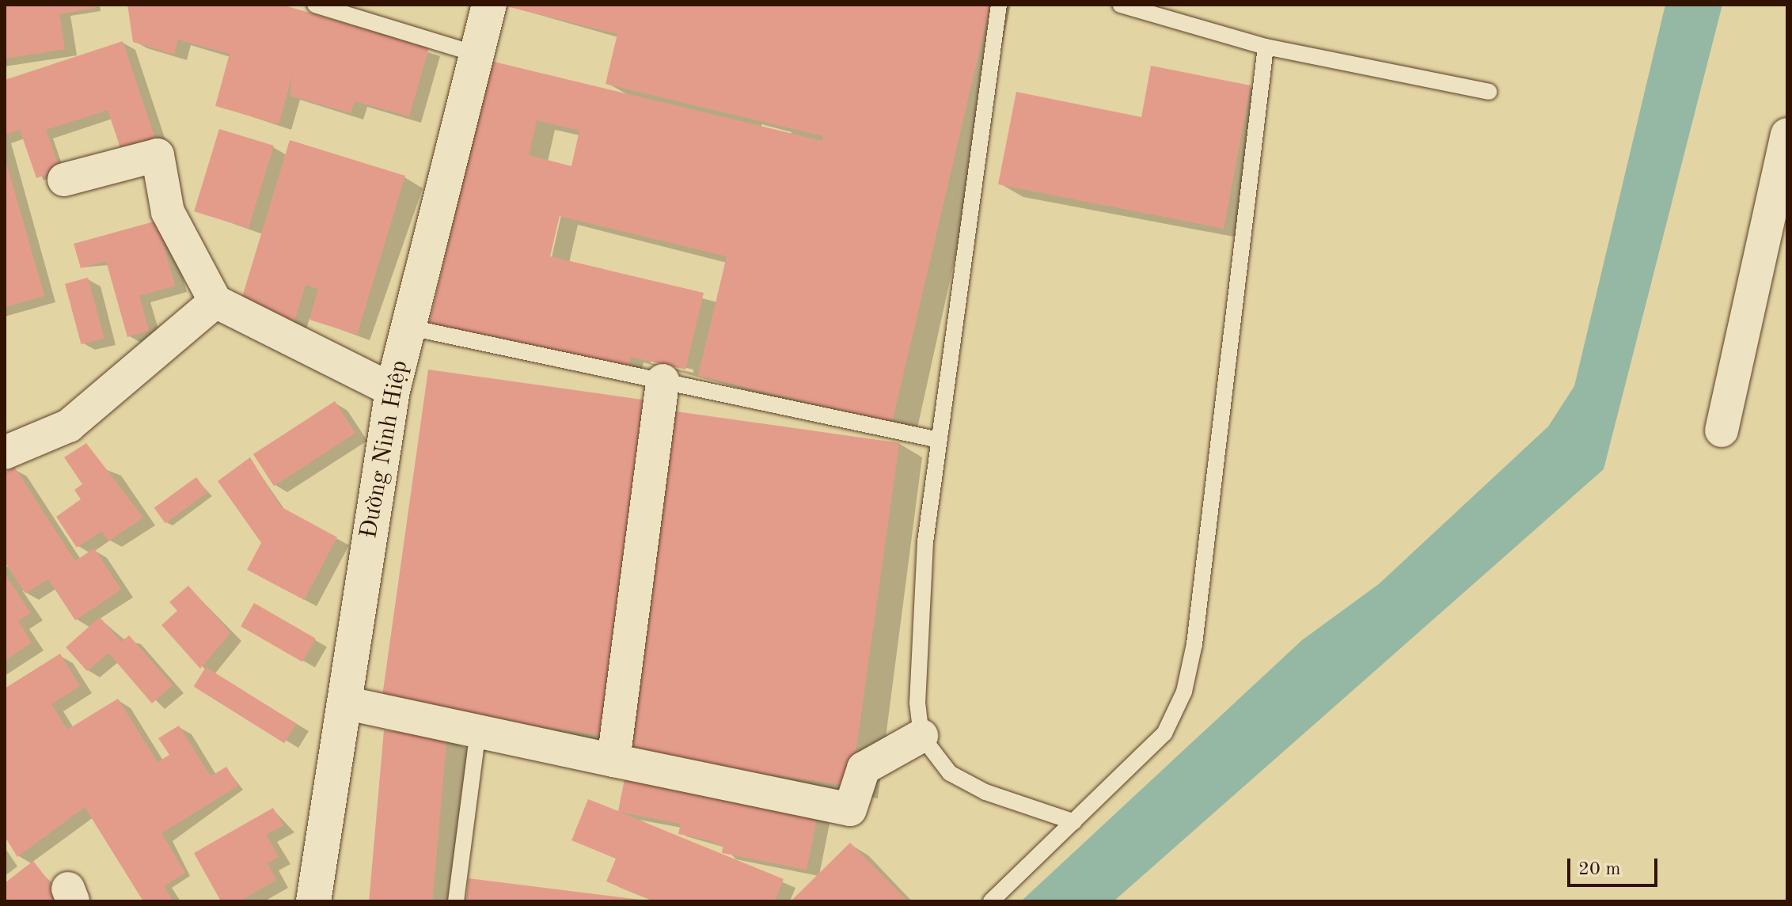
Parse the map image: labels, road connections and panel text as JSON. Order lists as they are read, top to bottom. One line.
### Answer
{"streets":{"main road":["Đường Ninh Hiệp"]},"scale_bar":"20 m"}
